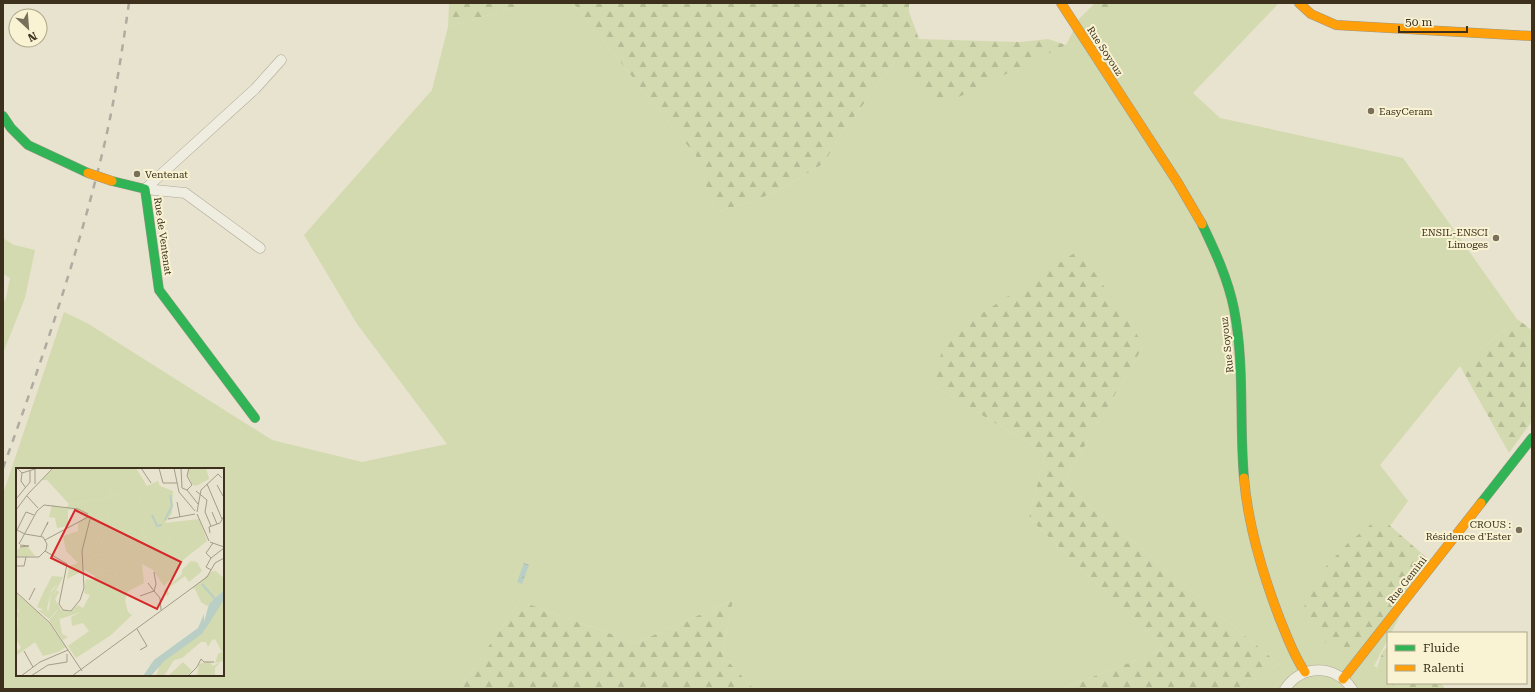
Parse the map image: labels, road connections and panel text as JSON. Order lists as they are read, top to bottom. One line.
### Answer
{"streets":{"street":["Rue Soyouz","Rue de Ventenat","Rue Gemini"]},"places":["EasyCeram","Ventenat","ENSIL-ENSCI Limoges","CROUS : Résidence d'Ester"],"legend":["Fluide","Ralenti"],"scale_bar":"50 m","north":"bottom right"}
